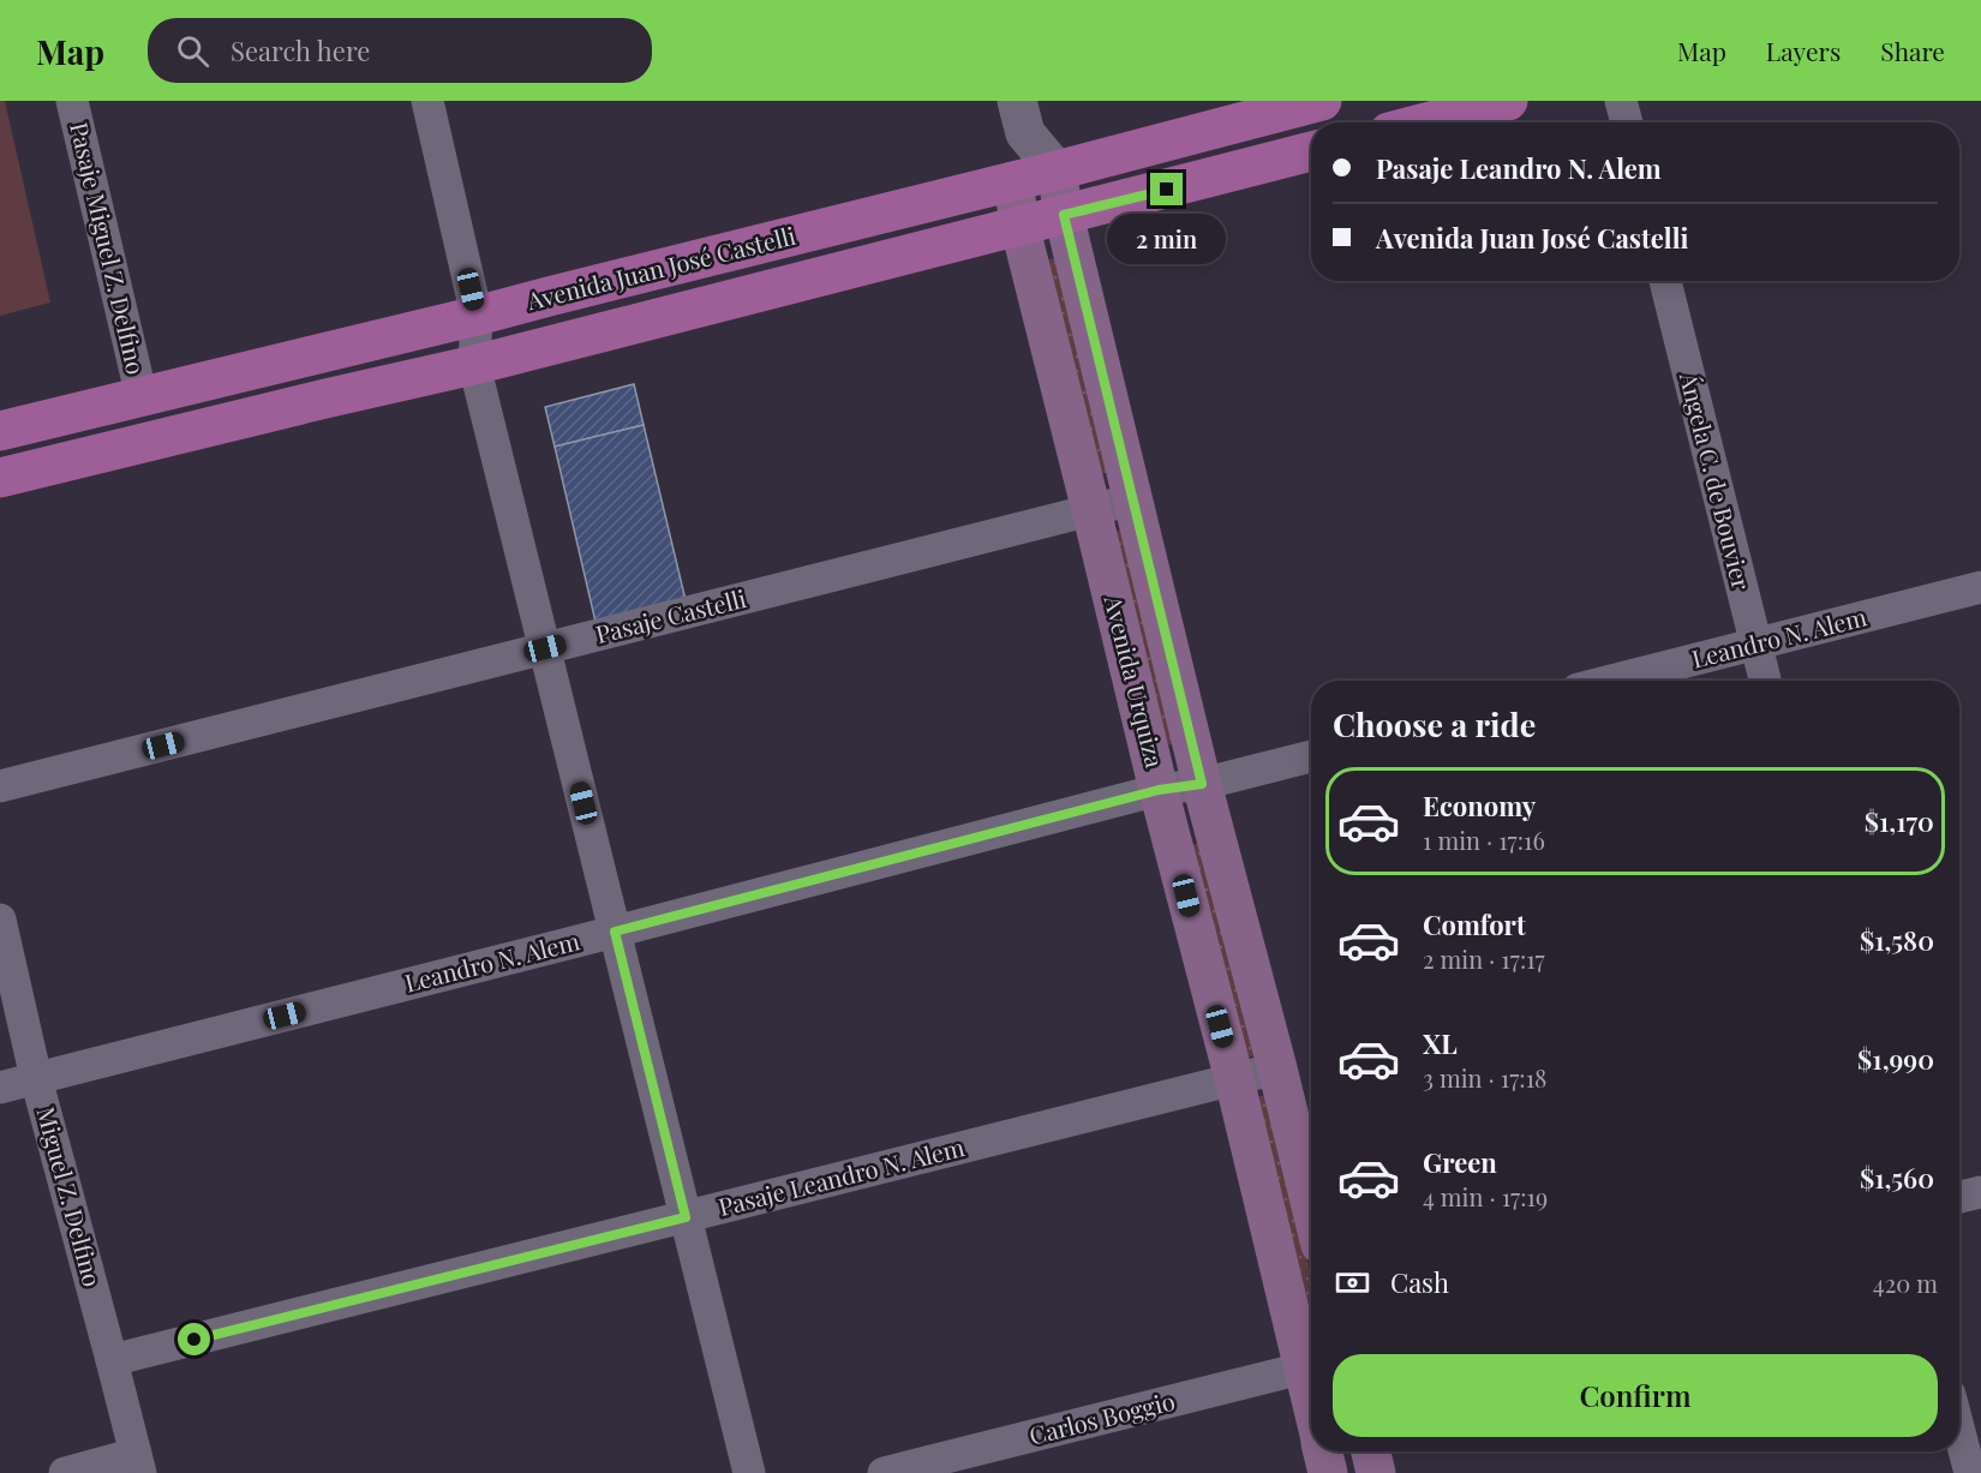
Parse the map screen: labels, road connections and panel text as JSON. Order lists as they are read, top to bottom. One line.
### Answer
{"streets":{"main road":["Avenida Juan José Castelli","Avenida Urquiza"],"street":["Pasaje Miguel Z. Delfino","Ángela C. de Bouvier","Pasaje Castelli","Leandro N. Alem","Pasaje Leandro N. Alem","Miguel Z. Delfino","Carlos Boggio"]},"crossings":[["Pasaje Miguel Z. Delfino","Avenida Juan José Castelli"],["Avenida Juan José Castelli","Avenida Urquiza"],["Ángela C. de Bouvier","Leandro N. Alem"],["Pasaje Castelli","Avenida Urquiza"],["Leandro N. Alem","Avenida Urquiza"],["Leandro N. Alem","Miguel Z. Delfino"],["Avenida Urquiza","Pasaje Leandro N. Alem"],["Pasaje Leandro N. Alem","Miguel Z. Delfino"]],"page":{"header":"Map","search":"Search here","nav":["Map","Layers","Share"],"banner":["Pasaje Leandro N. Alem","Avenida Juan José Castelli"],"bubble":"2 min","heading":"Choose a ride","list":[{"name":"Economy","note":"1 min · 17:16","value":"$1,170"},{"name":"Comfort","note":"2 min · 17:17","value":"$1,580"},{"name":"XL","note":"3 min · 17:18","value":"$1,990"},{"name":"Green","note":"4 min · 17:19","value":"$1,560"}],"pay":["Cash","420 m"],"buttons":"Confirm"}}
